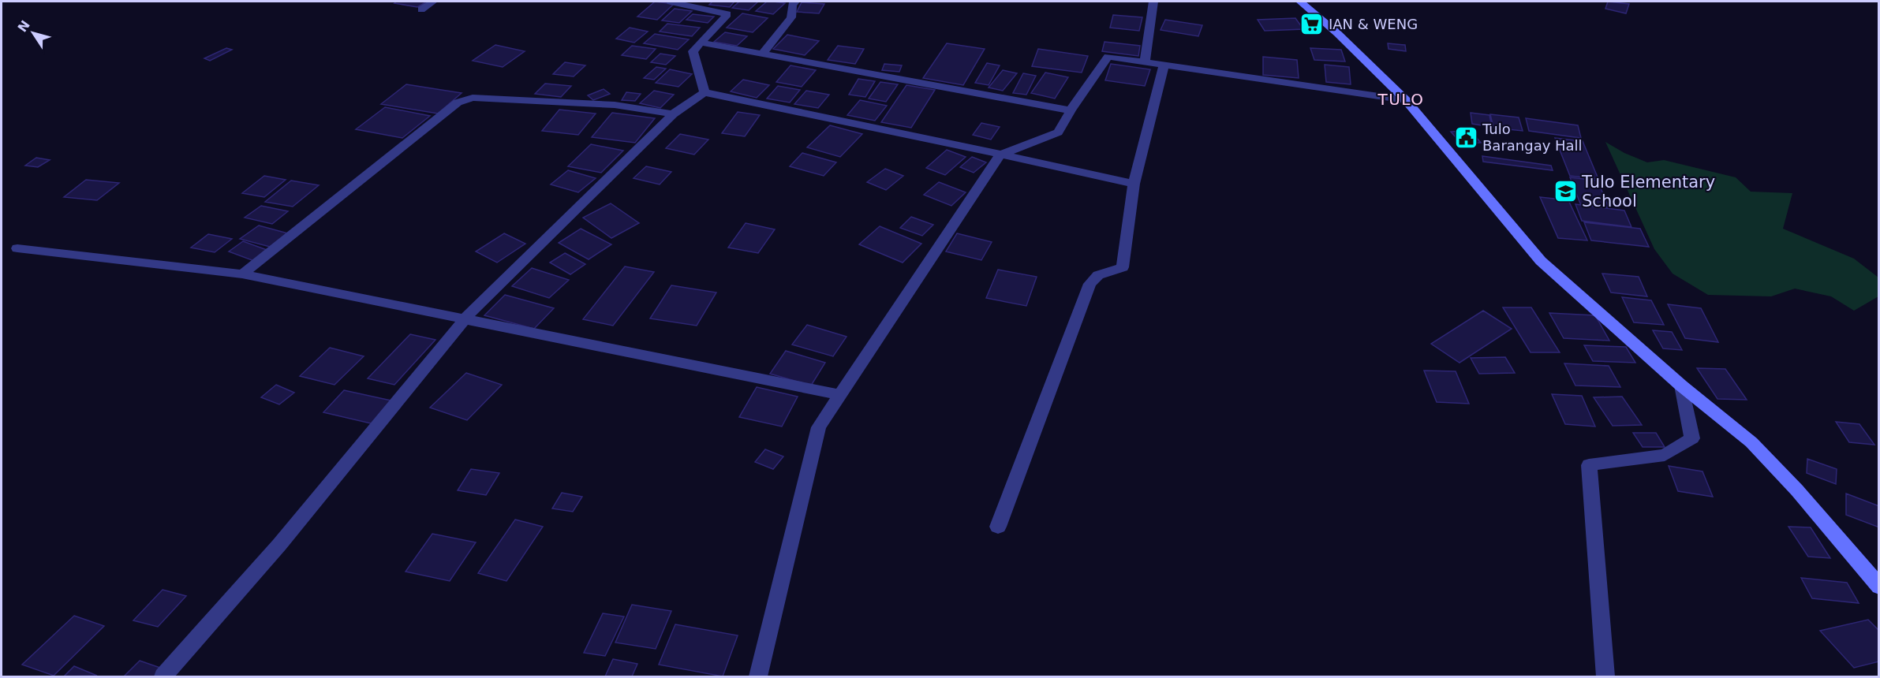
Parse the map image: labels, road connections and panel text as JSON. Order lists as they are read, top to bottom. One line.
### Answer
{"districts":["TULO"],"places":{"supermarket":["IAN & WENG"],"public building":["Tulo Barangay Hall"],"school or university":["Tulo Elementary School"]},"north":"top left"}
